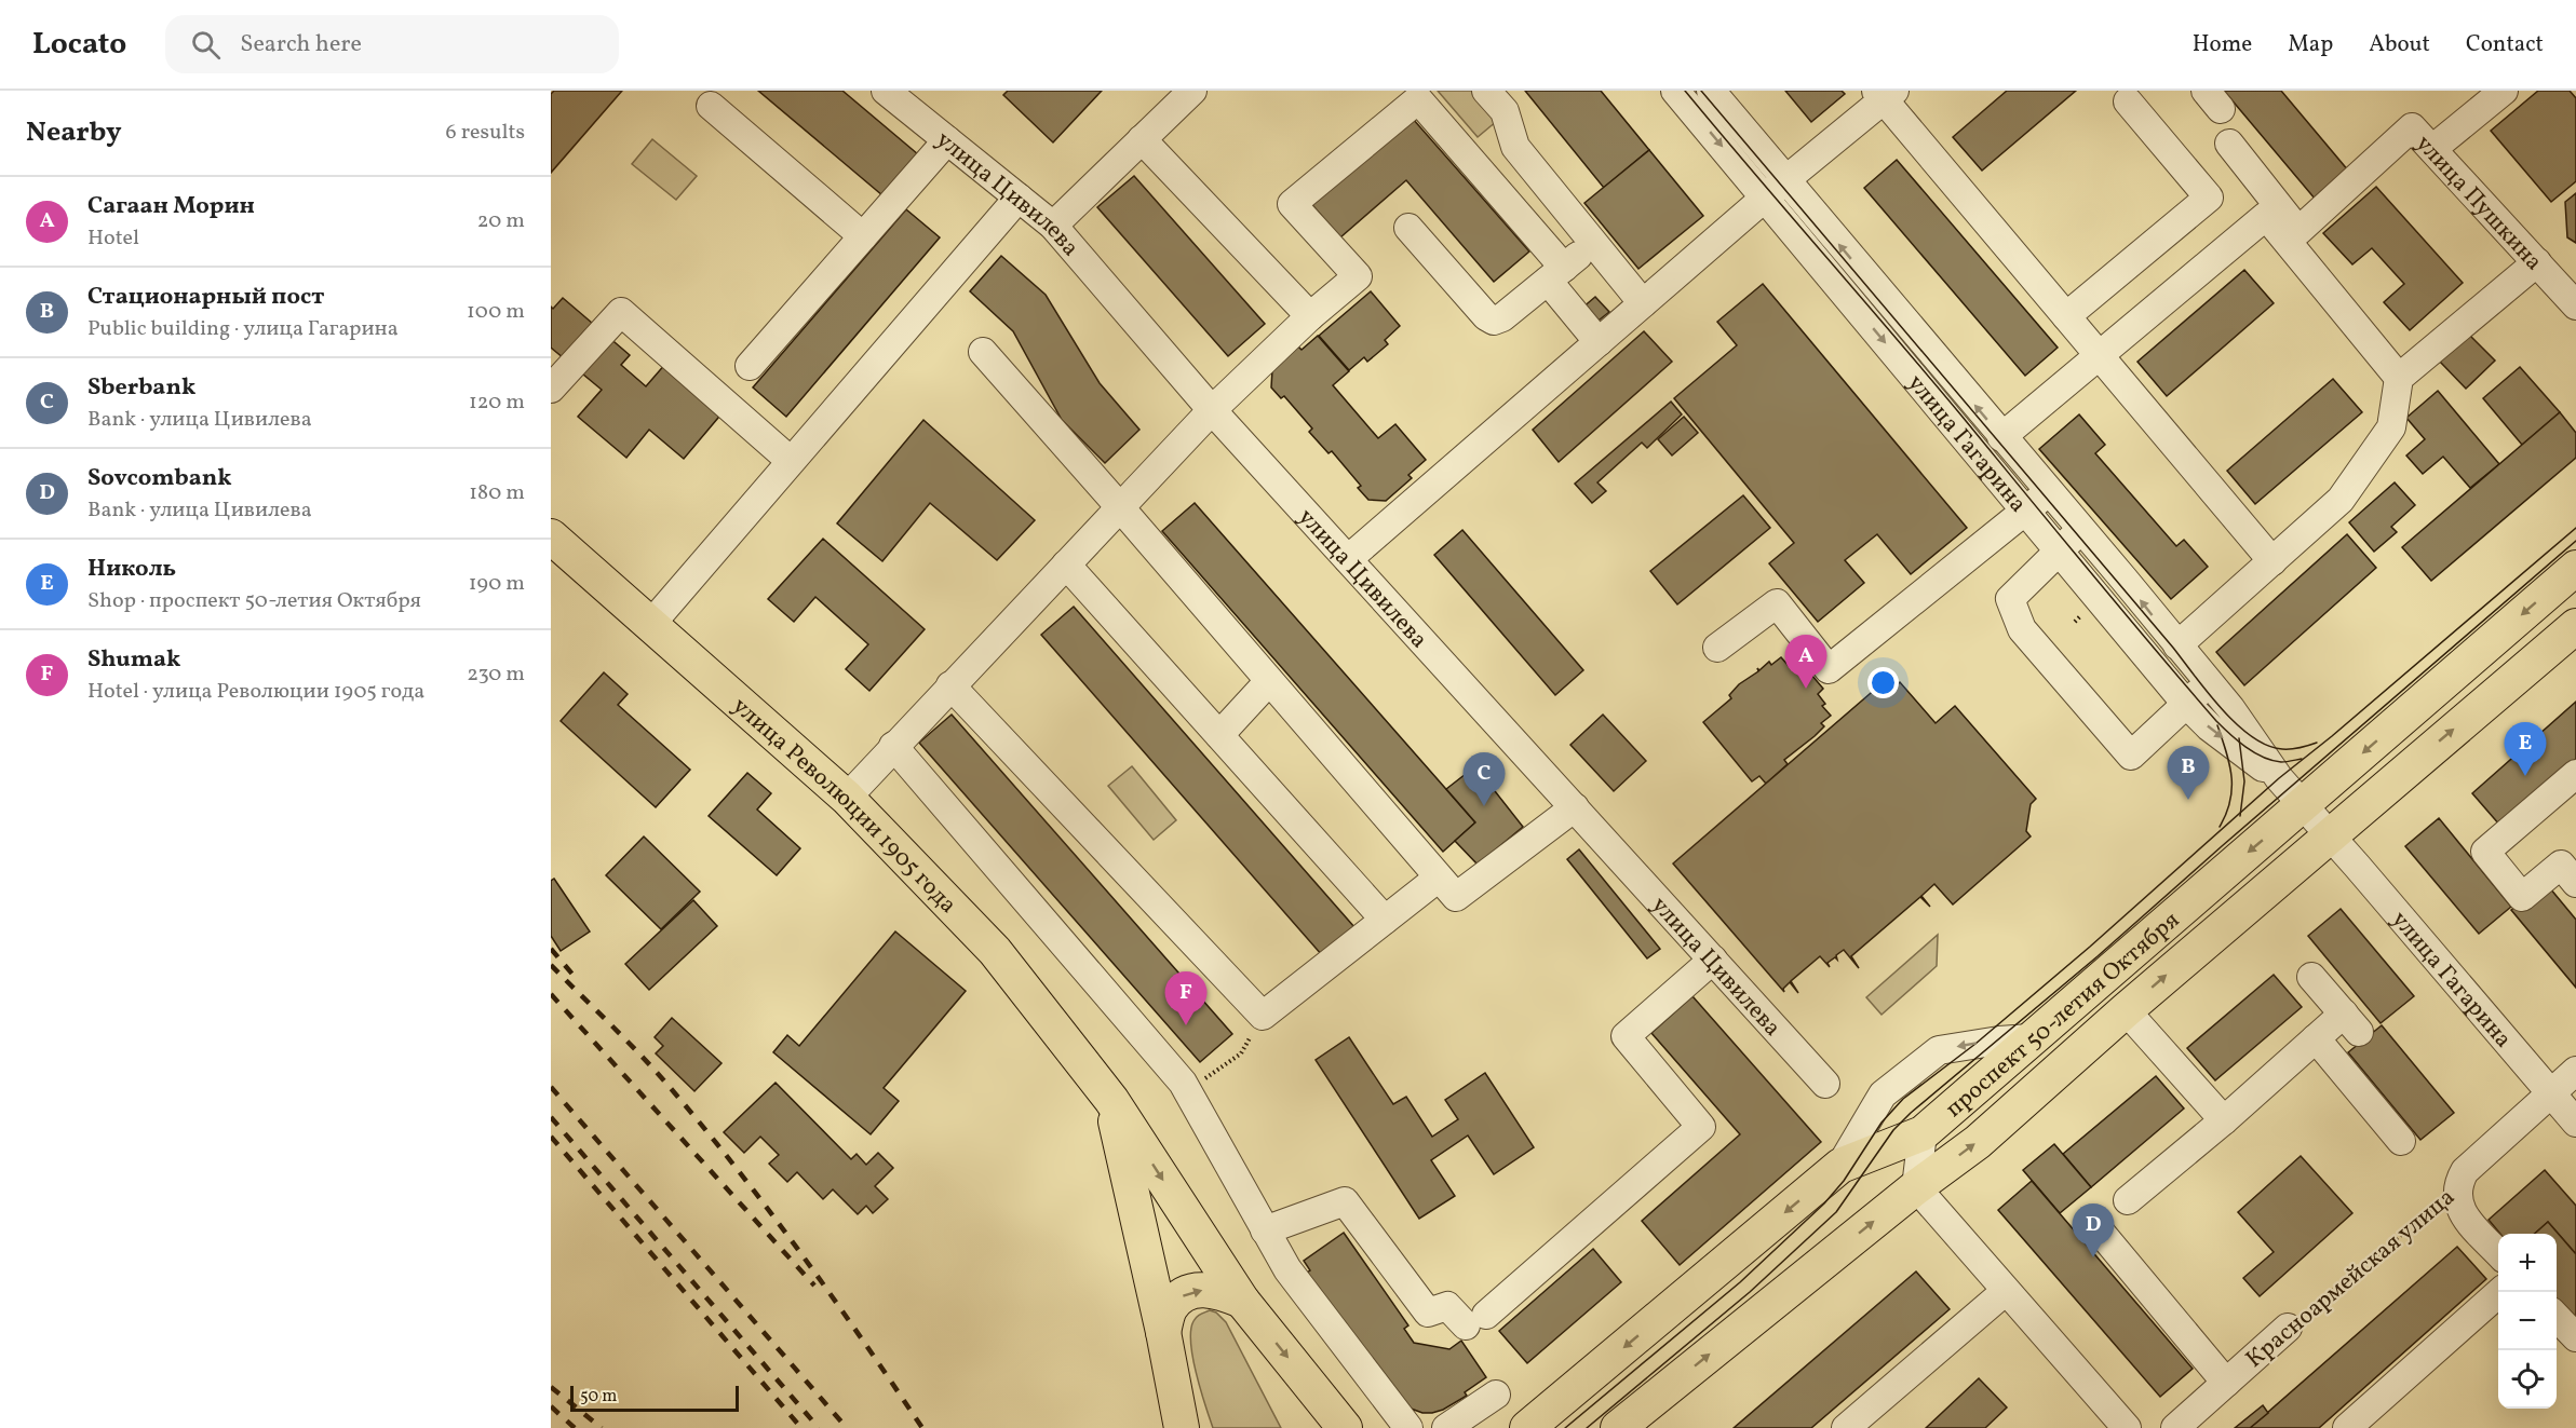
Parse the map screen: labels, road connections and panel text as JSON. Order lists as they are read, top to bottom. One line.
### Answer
{"streets":{"main road":["улица Революции 1905 года","проспект 50-летия Октября"],"street":["улица Цивилева","улица Пушкина","улица Гагарина","Красноармейская улица"]},"crossings":[["улица Гагарина","проспект 50-летия Октября"],["улица Гагарина","Красноармейская улица"]],"scale_bar":"50 m","page":{"header":"Locato","search":"Search here","nav":["Home","Map","About","Contact"],"heading":["Nearby","6 results"],"list":[{"mark":"A","name":"Сагаан Морин","note":"Hotel","value":"20 m"},{"mark":"B","name":"Стационарный пост","note":"Public building · улица Гагарина","value":"100 m"},{"mark":"C","name":"Sberbank","note":"Bank · улица Цивилева","value":"120 m"},{"mark":"D","name":"Sovcombank","note":"Bank · улица Цивилева","value":"180 m"},{"mark":"E","name":"Николь","note":"Shop · проспект 50-летия Октября","value":"190 m"},{"mark":"F","name":"Shumak","note":"Hotel · улица Революции 1905 года","value":"230 m"}],"pins":["A","E","B","C","F","D"],"map_buttons":["+","−"],"scale":"50 m"}}
